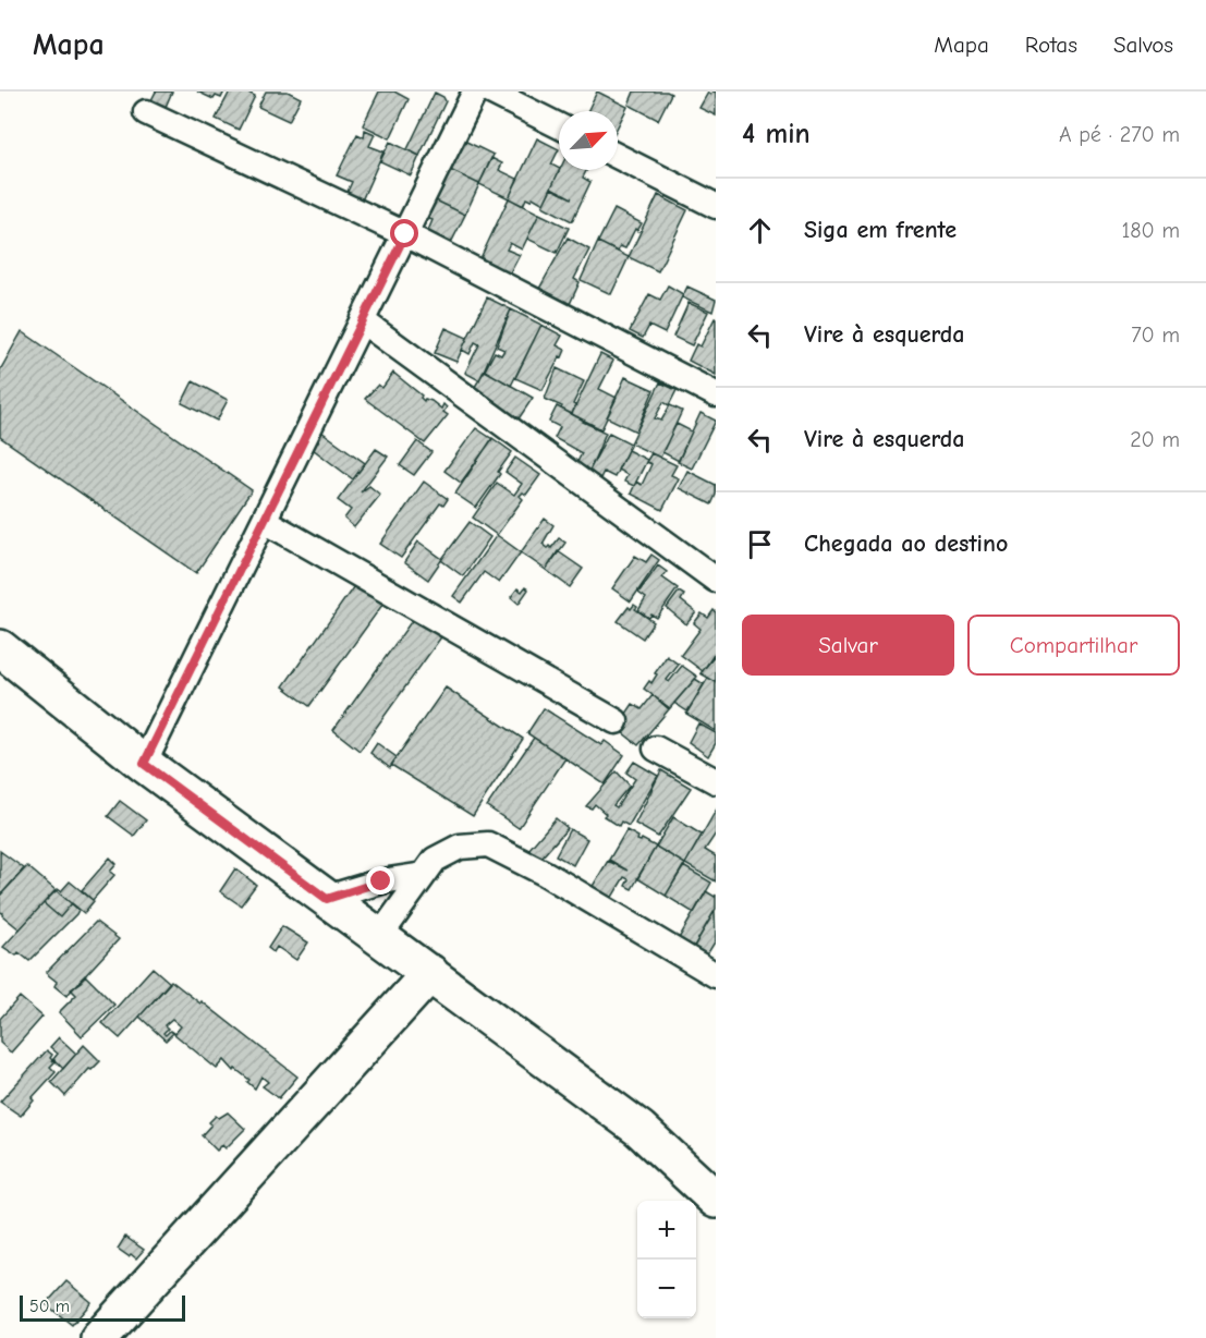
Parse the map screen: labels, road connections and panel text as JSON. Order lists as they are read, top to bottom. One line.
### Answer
{"scale_bar":"50 m","north":"top right","page":{"header":"Mapa","nav":["Mapa","Rotas","Salvos"],"heading":["4 min","A pé · 270 m"],"list":[["Siga em frente","180 m"],["Vire à esquerda","70 m"],["Vire à esquerda","20 m"],"Chegada ao destino"],"buttons":["Salvar","Compartilhar"],"map_buttons":["+","−"],"scale":"50 m"}}
